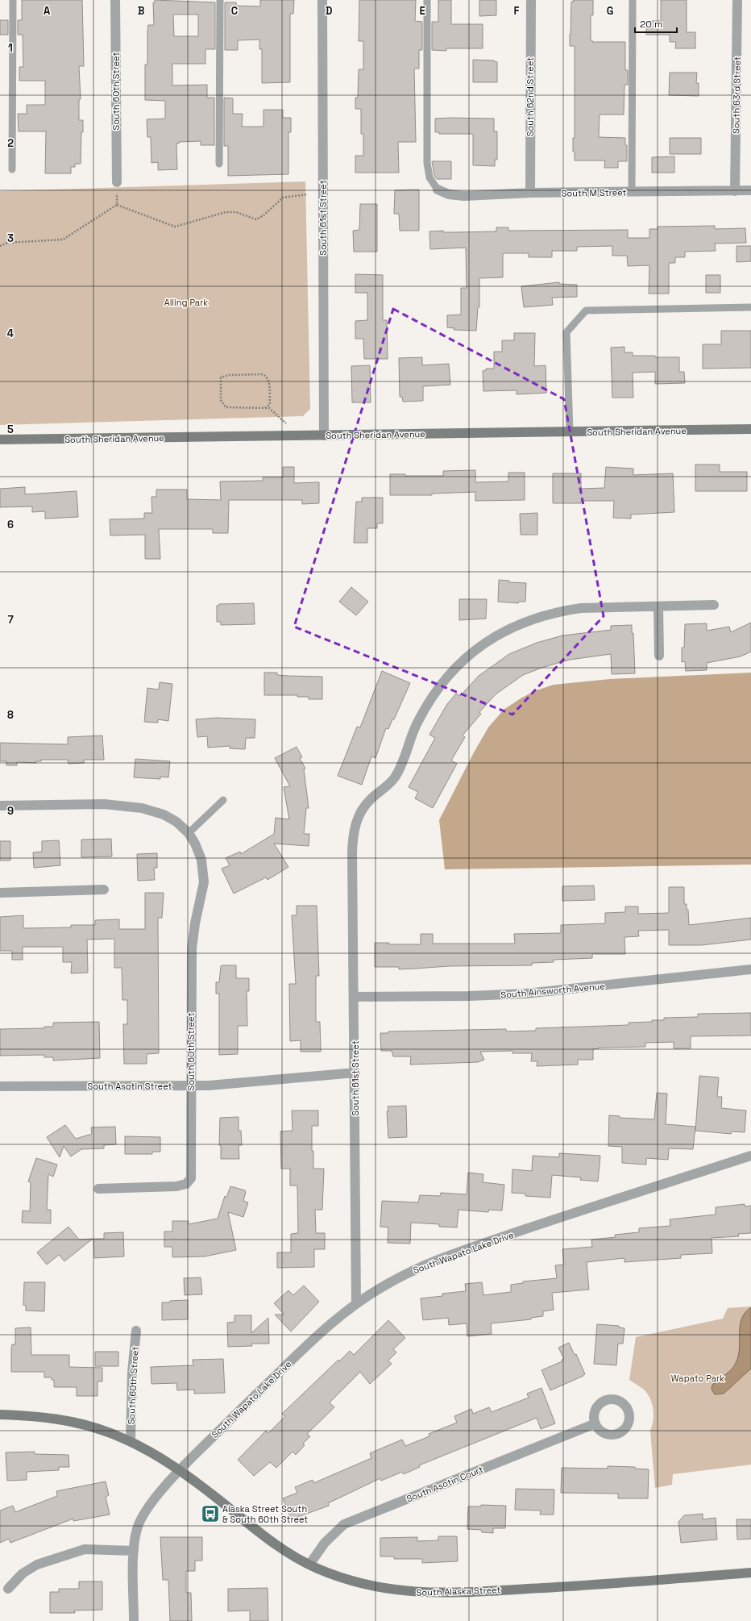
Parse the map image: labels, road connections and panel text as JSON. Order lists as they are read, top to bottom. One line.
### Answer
{"streets":{"street":["South 60th Street","South 63rd Street","South 62nd Street","South M Street","South 61st Street","South Sheridan Avenue","South Ainsworth Avenue","South Asotin Street","South Wapato Lake Drive","South Asotin Court","South Alaska Street"]},"crossings":[["South 60th Street","South Asotin Street"],["South 60th Street","South Alaska Street"],["South 63rd Street","South M Street"],["South 62nd Street","South M Street"],["South 61st Street","South Sheridan Avenue"],["South 61st Street","South Ainsworth Avenue"],["South 61st Street","South Asotin Street"],["South 61st Street","South Wapato Lake Drive"],["South Wapato Lake Drive","South Alaska Street"],["South Asotin Court","South Alaska Street"]],"parks":["Alling Park","Wapato Park"],"places":{"bus stop":["Alaska Street South & South 60th Street"]},"scale_bar":"20 m","grid":{"columns":["A","B","C","D","E","F","G"],"rows":["1","2","3","4","5","6","7","8","9"]}}
